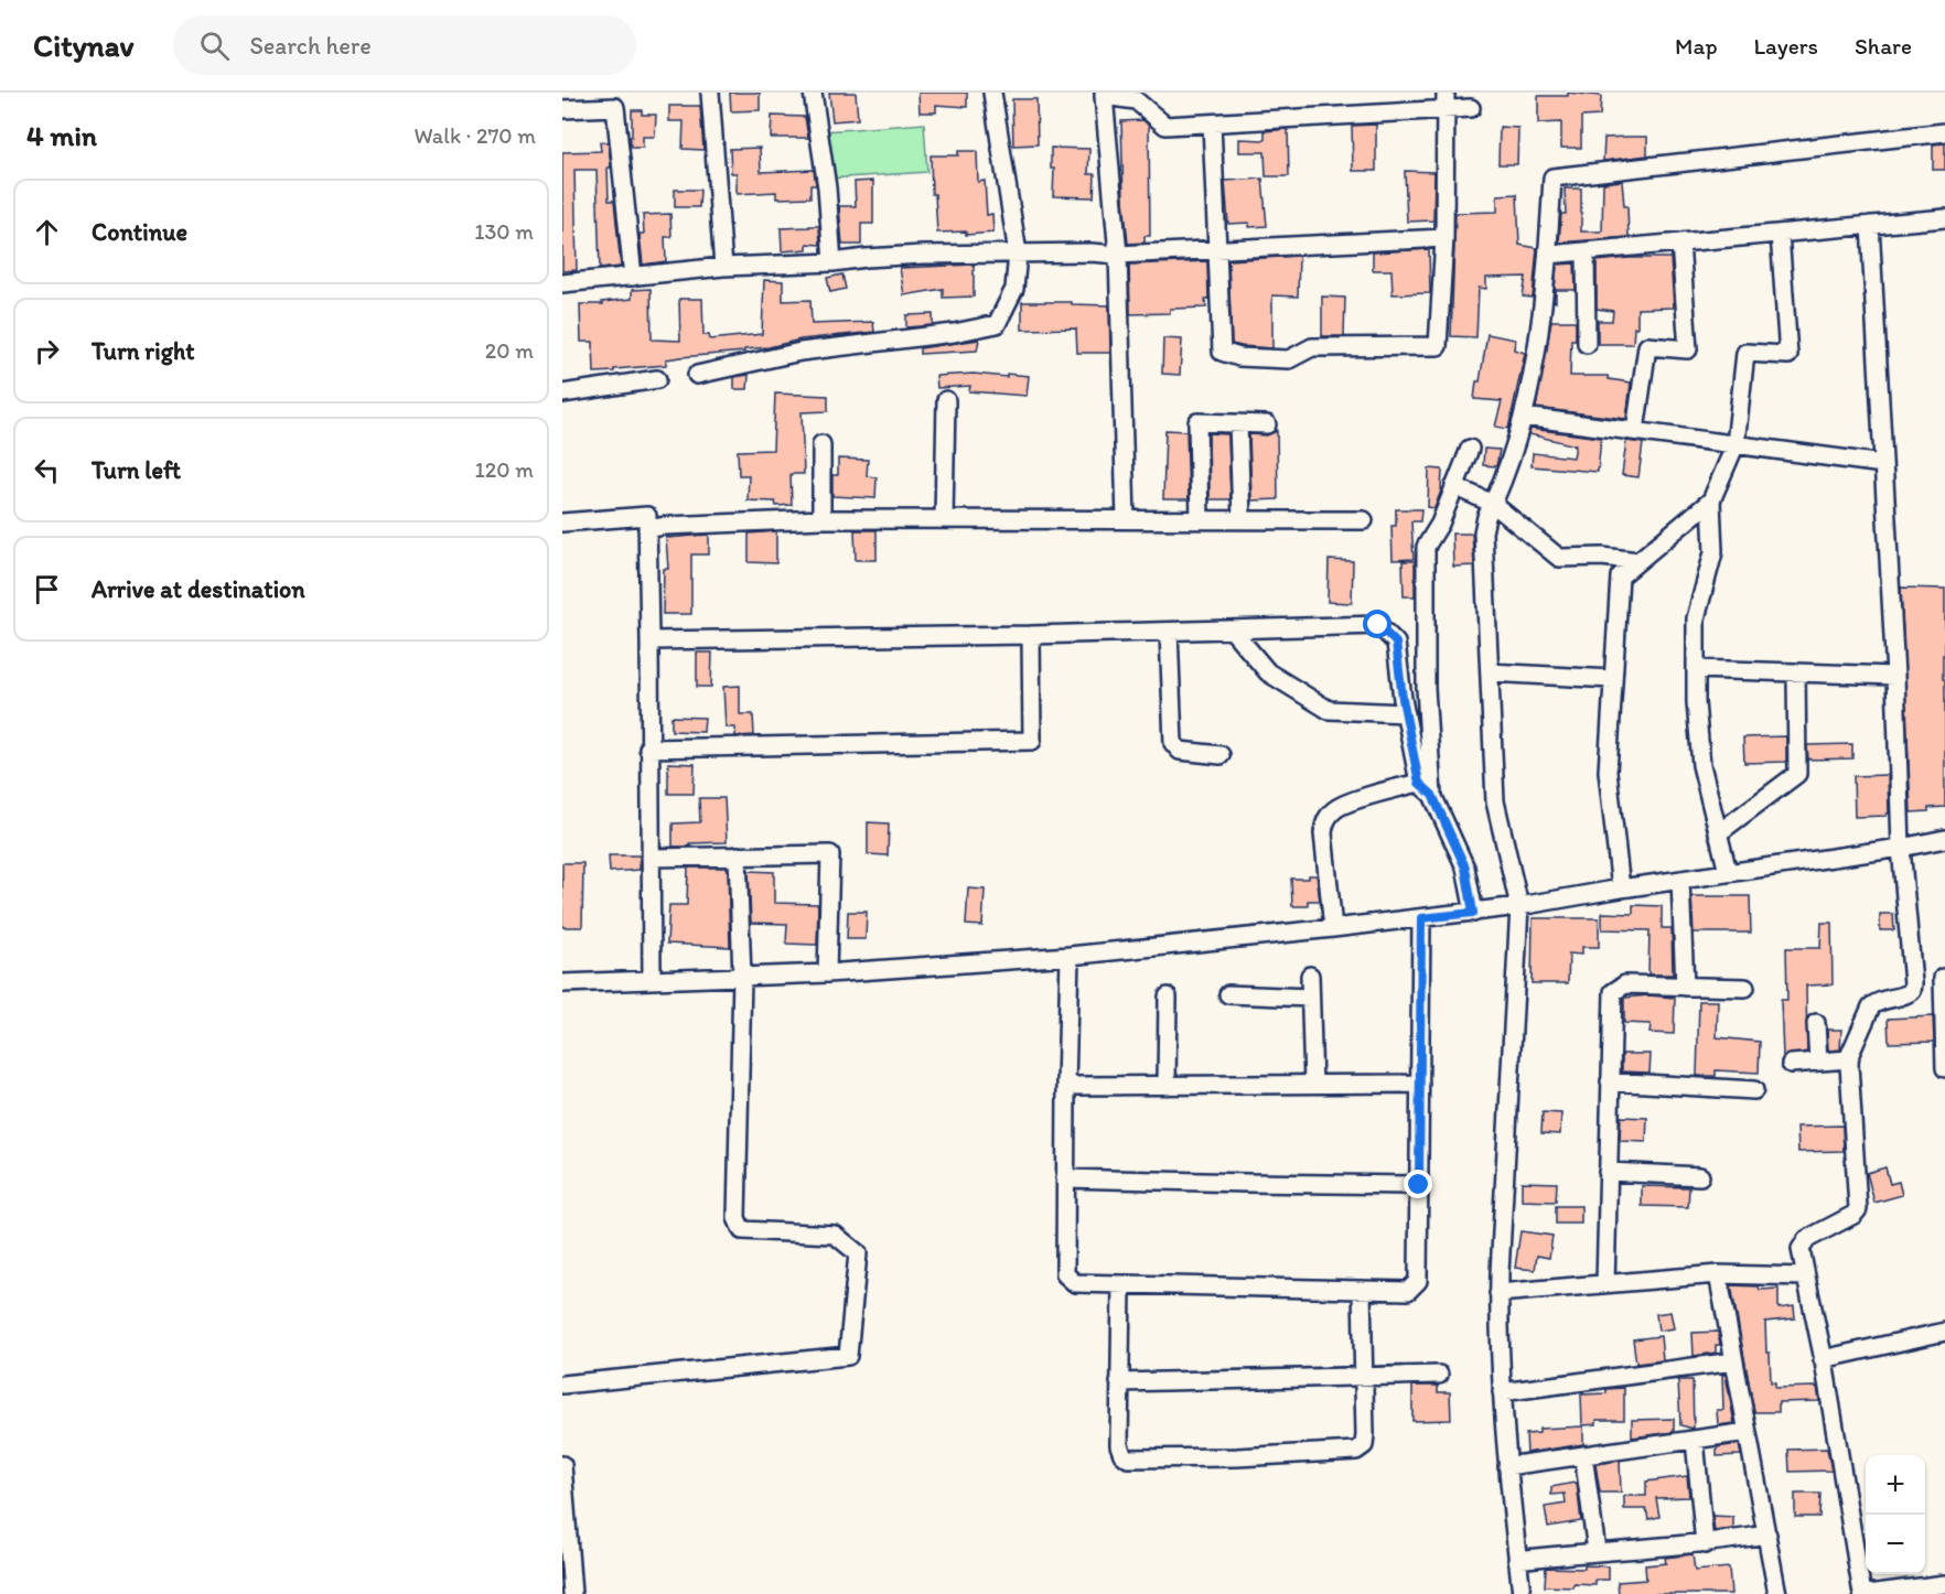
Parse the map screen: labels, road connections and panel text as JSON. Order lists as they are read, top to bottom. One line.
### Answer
{"page":{"header":"Citynav","search":"Search here","nav":["Map","Layers","Share"],"heading":["4 min","Walk · 270 m"],"list":[["Continue","130 m"],["Turn right","20 m"],["Turn left","120 m"],"Arrive at destination"],"map_buttons":["+","−"]}}
